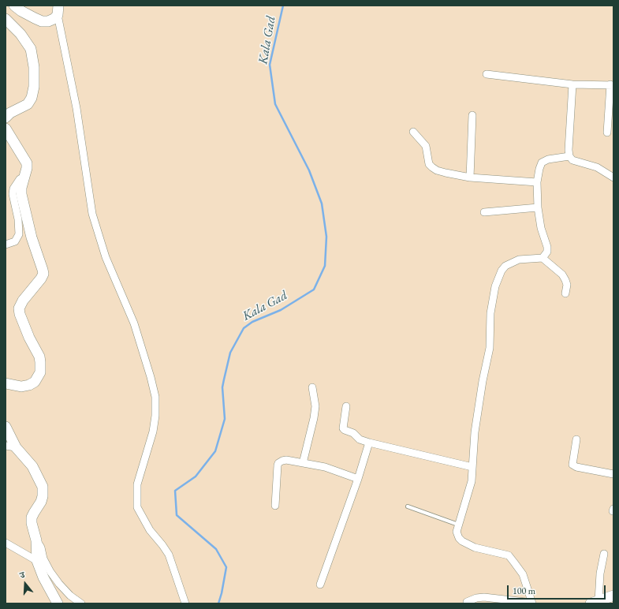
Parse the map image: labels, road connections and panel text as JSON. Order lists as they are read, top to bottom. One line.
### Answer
{"water":["Kala Gad"],"scale_bar":"100 m","north":"top"}
